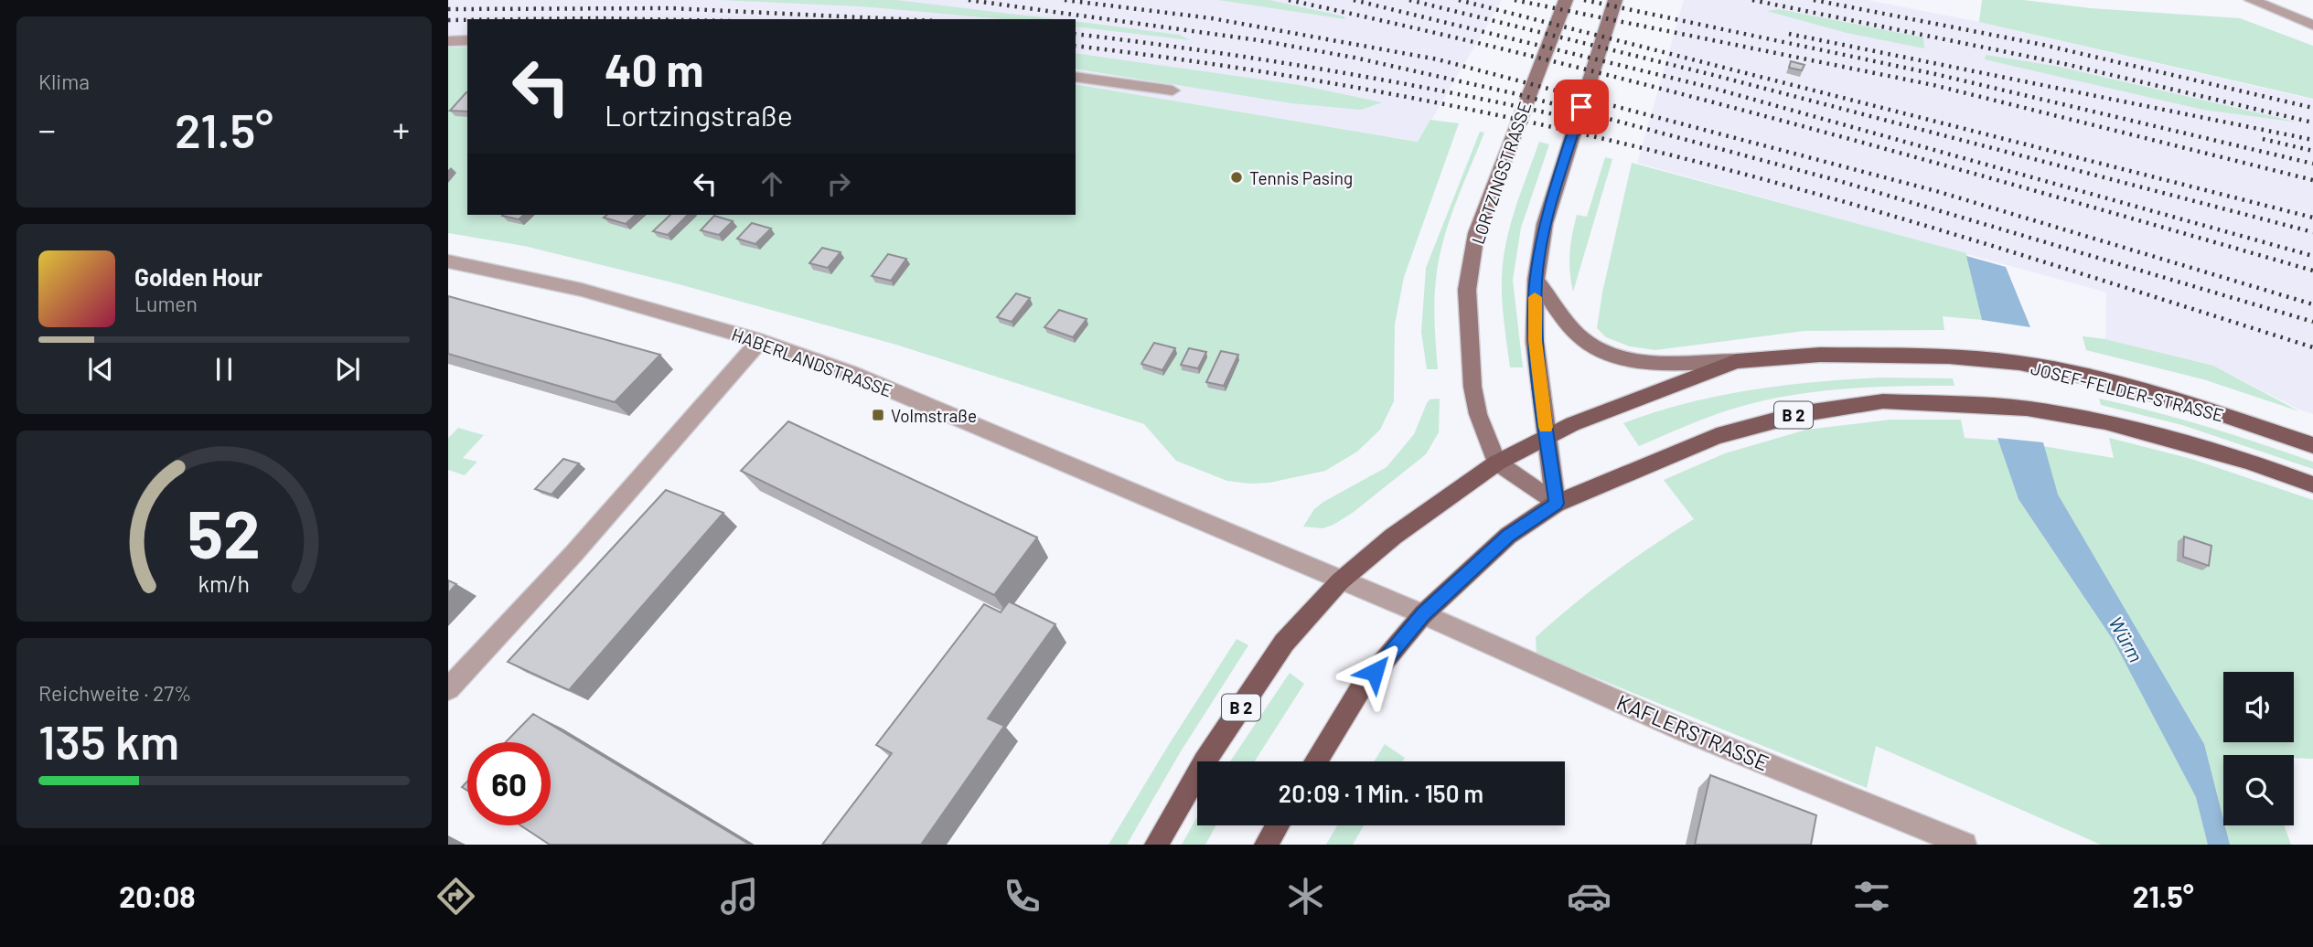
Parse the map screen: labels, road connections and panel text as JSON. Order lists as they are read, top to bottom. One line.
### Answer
{"streets":{"main road":["LORTZINGSTRASSE","JOSEF-FELDER-STRASSE","B 2"],"street":["HABERLANDSTRASSE","KAFLERSTRASSE"]},"crossings":[["LORTZINGSTRASSE","JOSEF-FELDER-STRASSE"],["LORTZINGSTRASSE","B 2"],["HABERLANDSTRASSE","B 2"],["JOSEF-FELDER-STRASSE","B 2"],["B 2","KAFLERSTRASSE"]],"water":["Würm"],"places":{"other":["Tennis Pasing"],"transit":["Volmstraße"]},"page":{"tile":["Klima",["Reichweite · 27%","135 km"]],"turn":["40 m","Lortzingstraße"],"heat":["−","21.5°","+"],"song":["Golden Hour","Lumen"],"limit":"60","trip":"20:09 · 1 Min. · 150 m","tabs":["20:08","21.5°"],"gauge":["52","km/h"]}}
